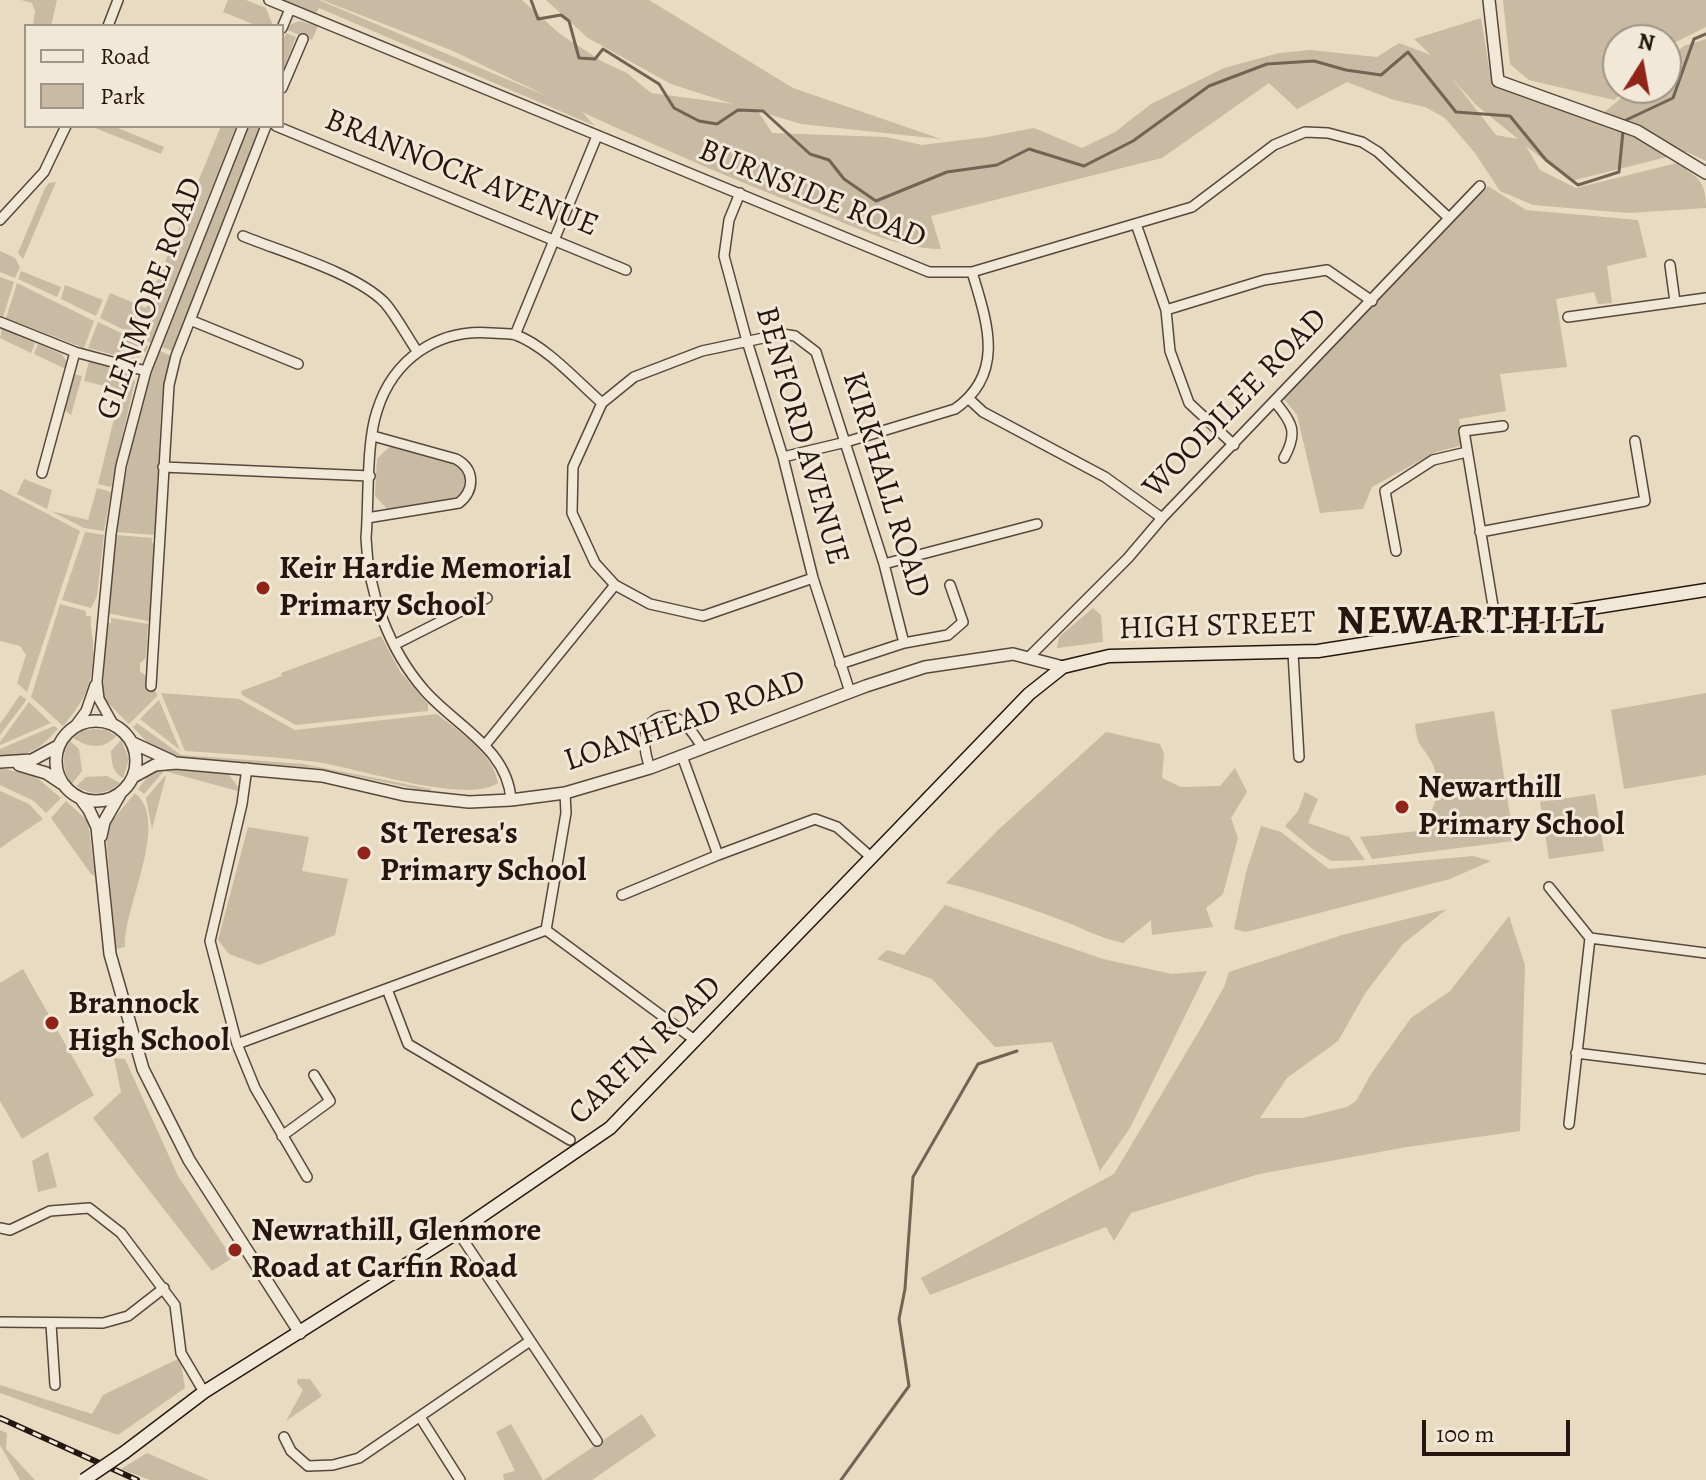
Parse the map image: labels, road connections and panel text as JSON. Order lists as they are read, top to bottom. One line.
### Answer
{"streets":{"main road":["HIGH STREET","CARFIN ROAD"],"street":["BRANNOCK AVENUE","BURNSIDE ROAD","GLENMORE ROAD","WOODILEE ROAD","BENFORD AVENUE","KIRKHALL ROAD","LOANHEAD ROAD"]},"crossings":[["BURNSIDE ROAD","WOODILEE ROAD"],["BURNSIDE ROAD","BENFORD AVENUE"],["GLENMORE ROAD","LOANHEAD ROAD"],["WOODILEE ROAD","LOANHEAD ROAD"],["BENFORD AVENUE","KIRKHALL ROAD"],["BENFORD AVENUE","LOANHEAD ROAD"],["HIGH STREET","LOANHEAD ROAD"],["HIGH STREET","CARFIN ROAD"],["LOANHEAD ROAD","CARFIN ROAD"]],"districts":["NEWARTHILL"],"places":["Keir Hardie Memorial Primary School","Newarthill Primary School","St Teresa's Primary School","Brannock High School","Newrathill, Glenmore Road at Carfin Road"],"legend":["Road","Park"],"scale_bar":"100 m","north":"top"}
